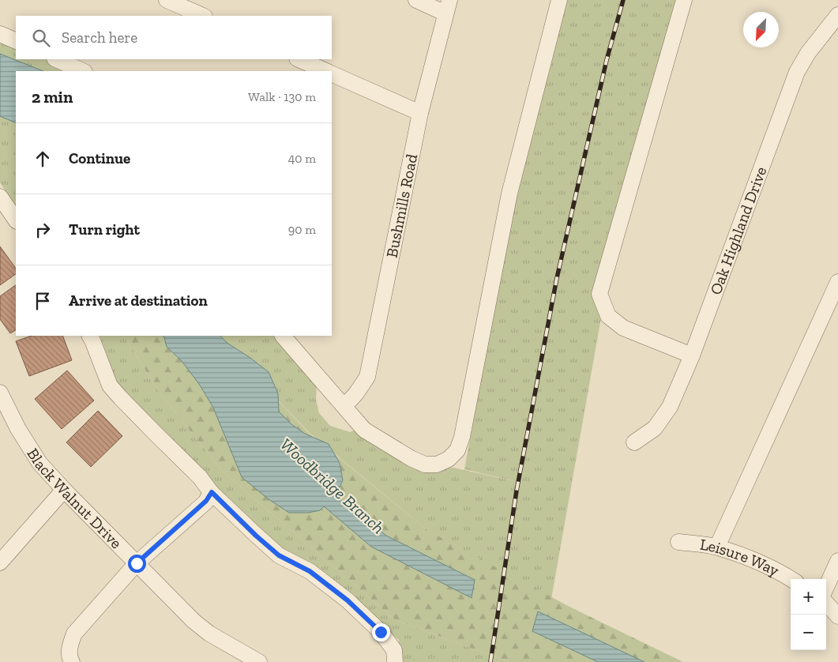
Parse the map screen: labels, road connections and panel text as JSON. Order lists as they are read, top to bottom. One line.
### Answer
{"streets":{"street":["Bushmills Road","Oak Highland Drive","Black Walnut Drive","Leisure Way"]},"water":["Woodbridge Branch"],"north":"bottom left","page":{"search":"Search here","heading":["2 min","Walk · 130 m"],"list":[["Continue","40 m"],["Turn right","90 m"],"Arrive at destination"],"map_buttons":["+","−"]}}
